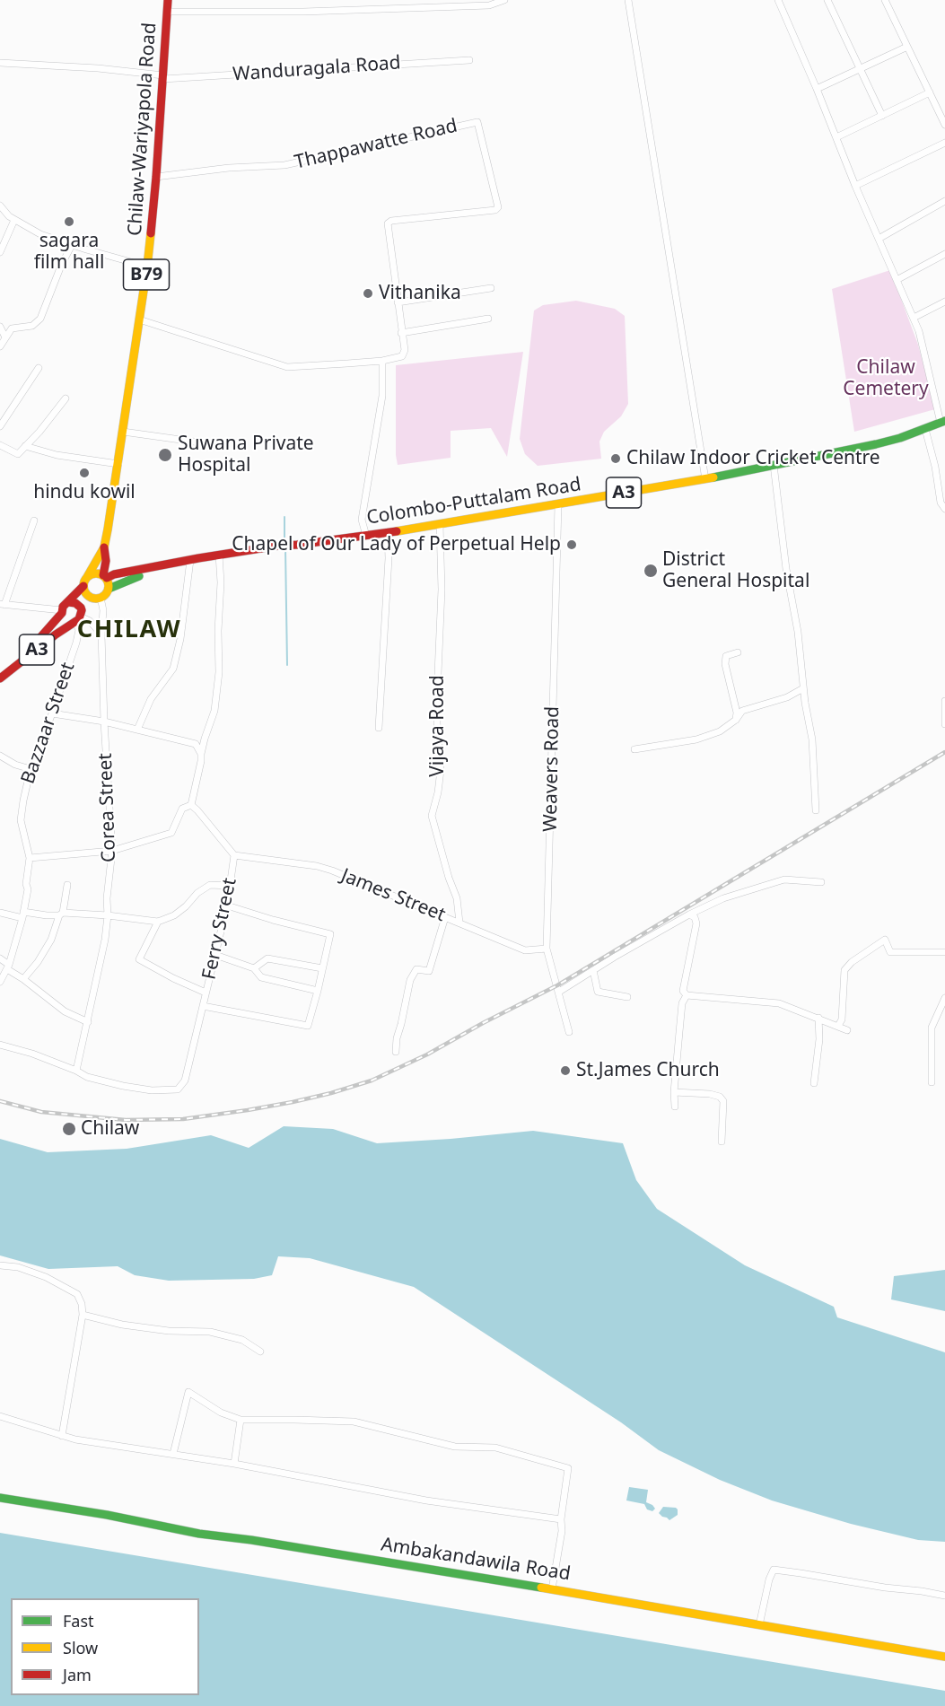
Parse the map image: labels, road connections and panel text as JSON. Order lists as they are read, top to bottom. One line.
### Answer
{"streets":{"main road":["Chilaw-Wariyapola Road","B79","A3","Colombo-Puttalam Road","Ambakandawila Road"],"street":["Wanduragala Road","Thappawatte Road","Bazzaar Street","Vijaya Road","Weavers Road","Corea Street","James Street","Ferry Street"]},"crossings":[["Wanduragala Road","Chilaw-Wariyapola Road"],["Chilaw-Wariyapola Road","Thappawatte Road"],["Chilaw-Wariyapola Road","B79"],["B79","Colombo-Puttalam Road"],["B79","Corea Street"],["A3","Bazzaar Street"],["Colombo-Puttalam Road","Vijaya Road"],["Colombo-Puttalam Road","Weavers Road"],["Colombo-Puttalam Road","Corea Street"],["Vijaya Road","James Street"],["Weavers Road","James Street"],["Corea Street","Ferry Street"],["James Street","Ferry Street"]],"districts":["CHILAW"],"parks":["Chilaw Cemetery"],"places":["sagara film hall","Vithanika","Suwana Private Hospital","Chilaw Indoor Cricket Centre","hindu kowil","Chapel of Our Lady of Perpetual Help","District General Hospital","St.James Church","Chilaw"],"legend":["Fast","Slow","Jam"]}
